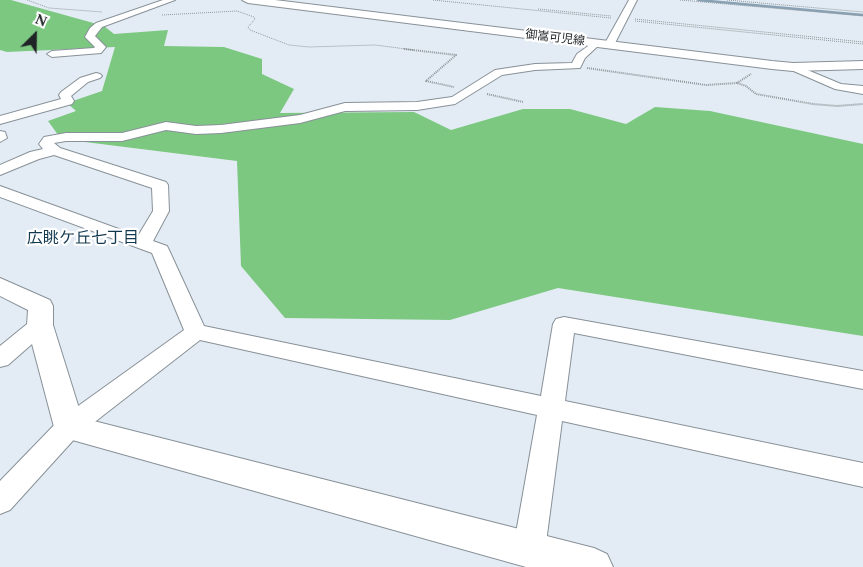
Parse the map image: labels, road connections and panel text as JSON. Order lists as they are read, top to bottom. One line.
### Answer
{"streets":{"main road":["御嵩可児線"]},"districts":["広眺ケ丘七丁目"],"north":"top right"}
